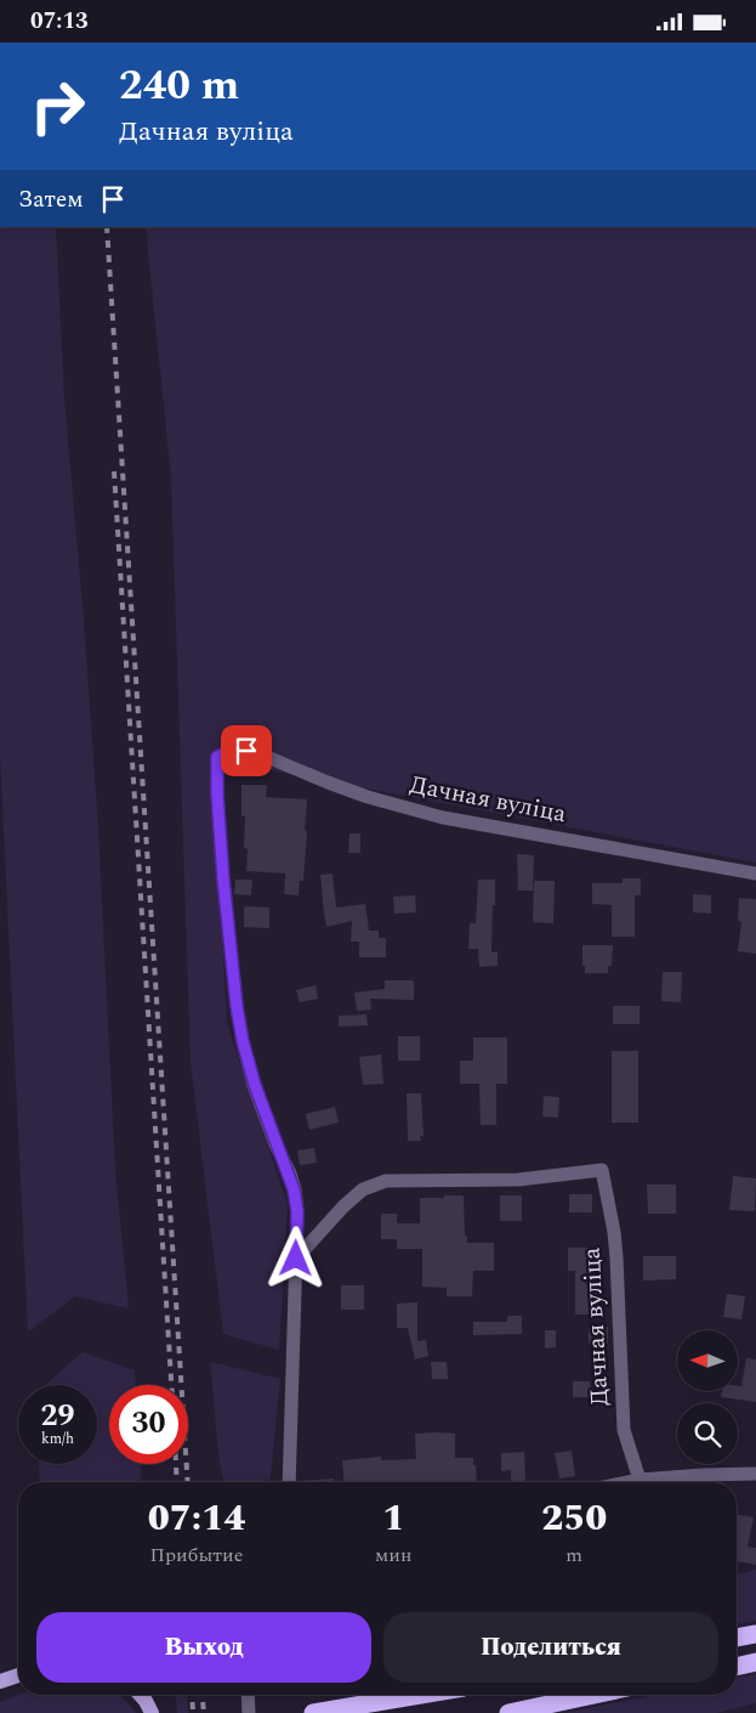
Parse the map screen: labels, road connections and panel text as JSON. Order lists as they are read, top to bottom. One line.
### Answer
{"streets":{"street":["Дачная вуліца"]},"north":"left","page":{"status":"07:13","turn":["240 m","Дачная вуліца"],"then":"Затем","speed":"29 km/h","limit":"30","eta":["07:14","Прибытие","1","мин","250","m"],"buttons":["Выход","Поделиться"]}}
